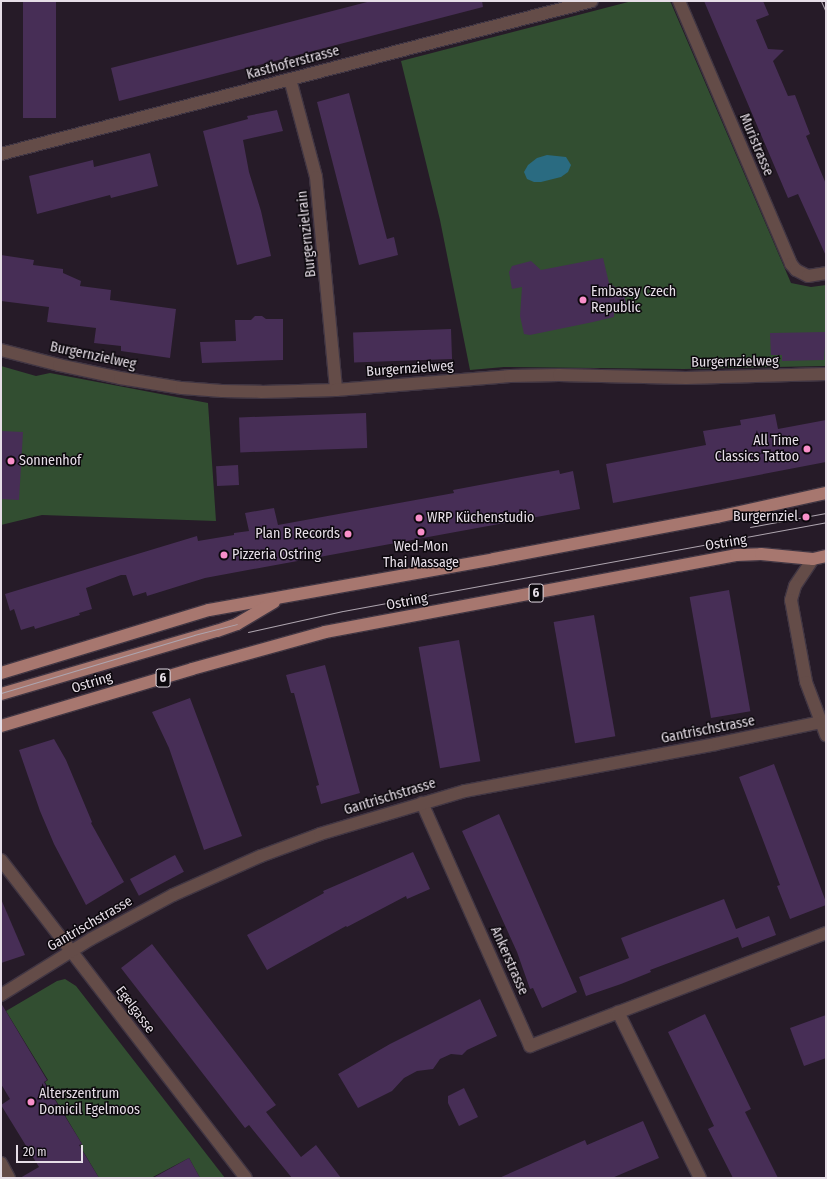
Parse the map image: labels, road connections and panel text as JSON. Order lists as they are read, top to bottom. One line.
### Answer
{"streets":{"main road":["Ostring","6"],"street":["Kasthoferstrasse","Muristrasse","Burgernzielrain","Burgernzielweg","Gantrischstrasse","Ankerstrasse","Egelgasse"]},"crossings":[["Kasthoferstrasse","Burgernzielrain"],["Burgernzielrain","Burgernzielweg"],["Gantrischstrasse","Ankerstrasse"],["Gantrischstrasse","Egelgasse"]],"places":["Embassy Czech Republic","All Time Classics Tattoo","Sonnenhof","Burgernziel","WRP Küchenstudio","Wed-Mon Thai Massage","Plan B Records","Pizzeria Ostring","Alterszentrum Domicil Egelmoos"],"scale_bar":"20 m"}
